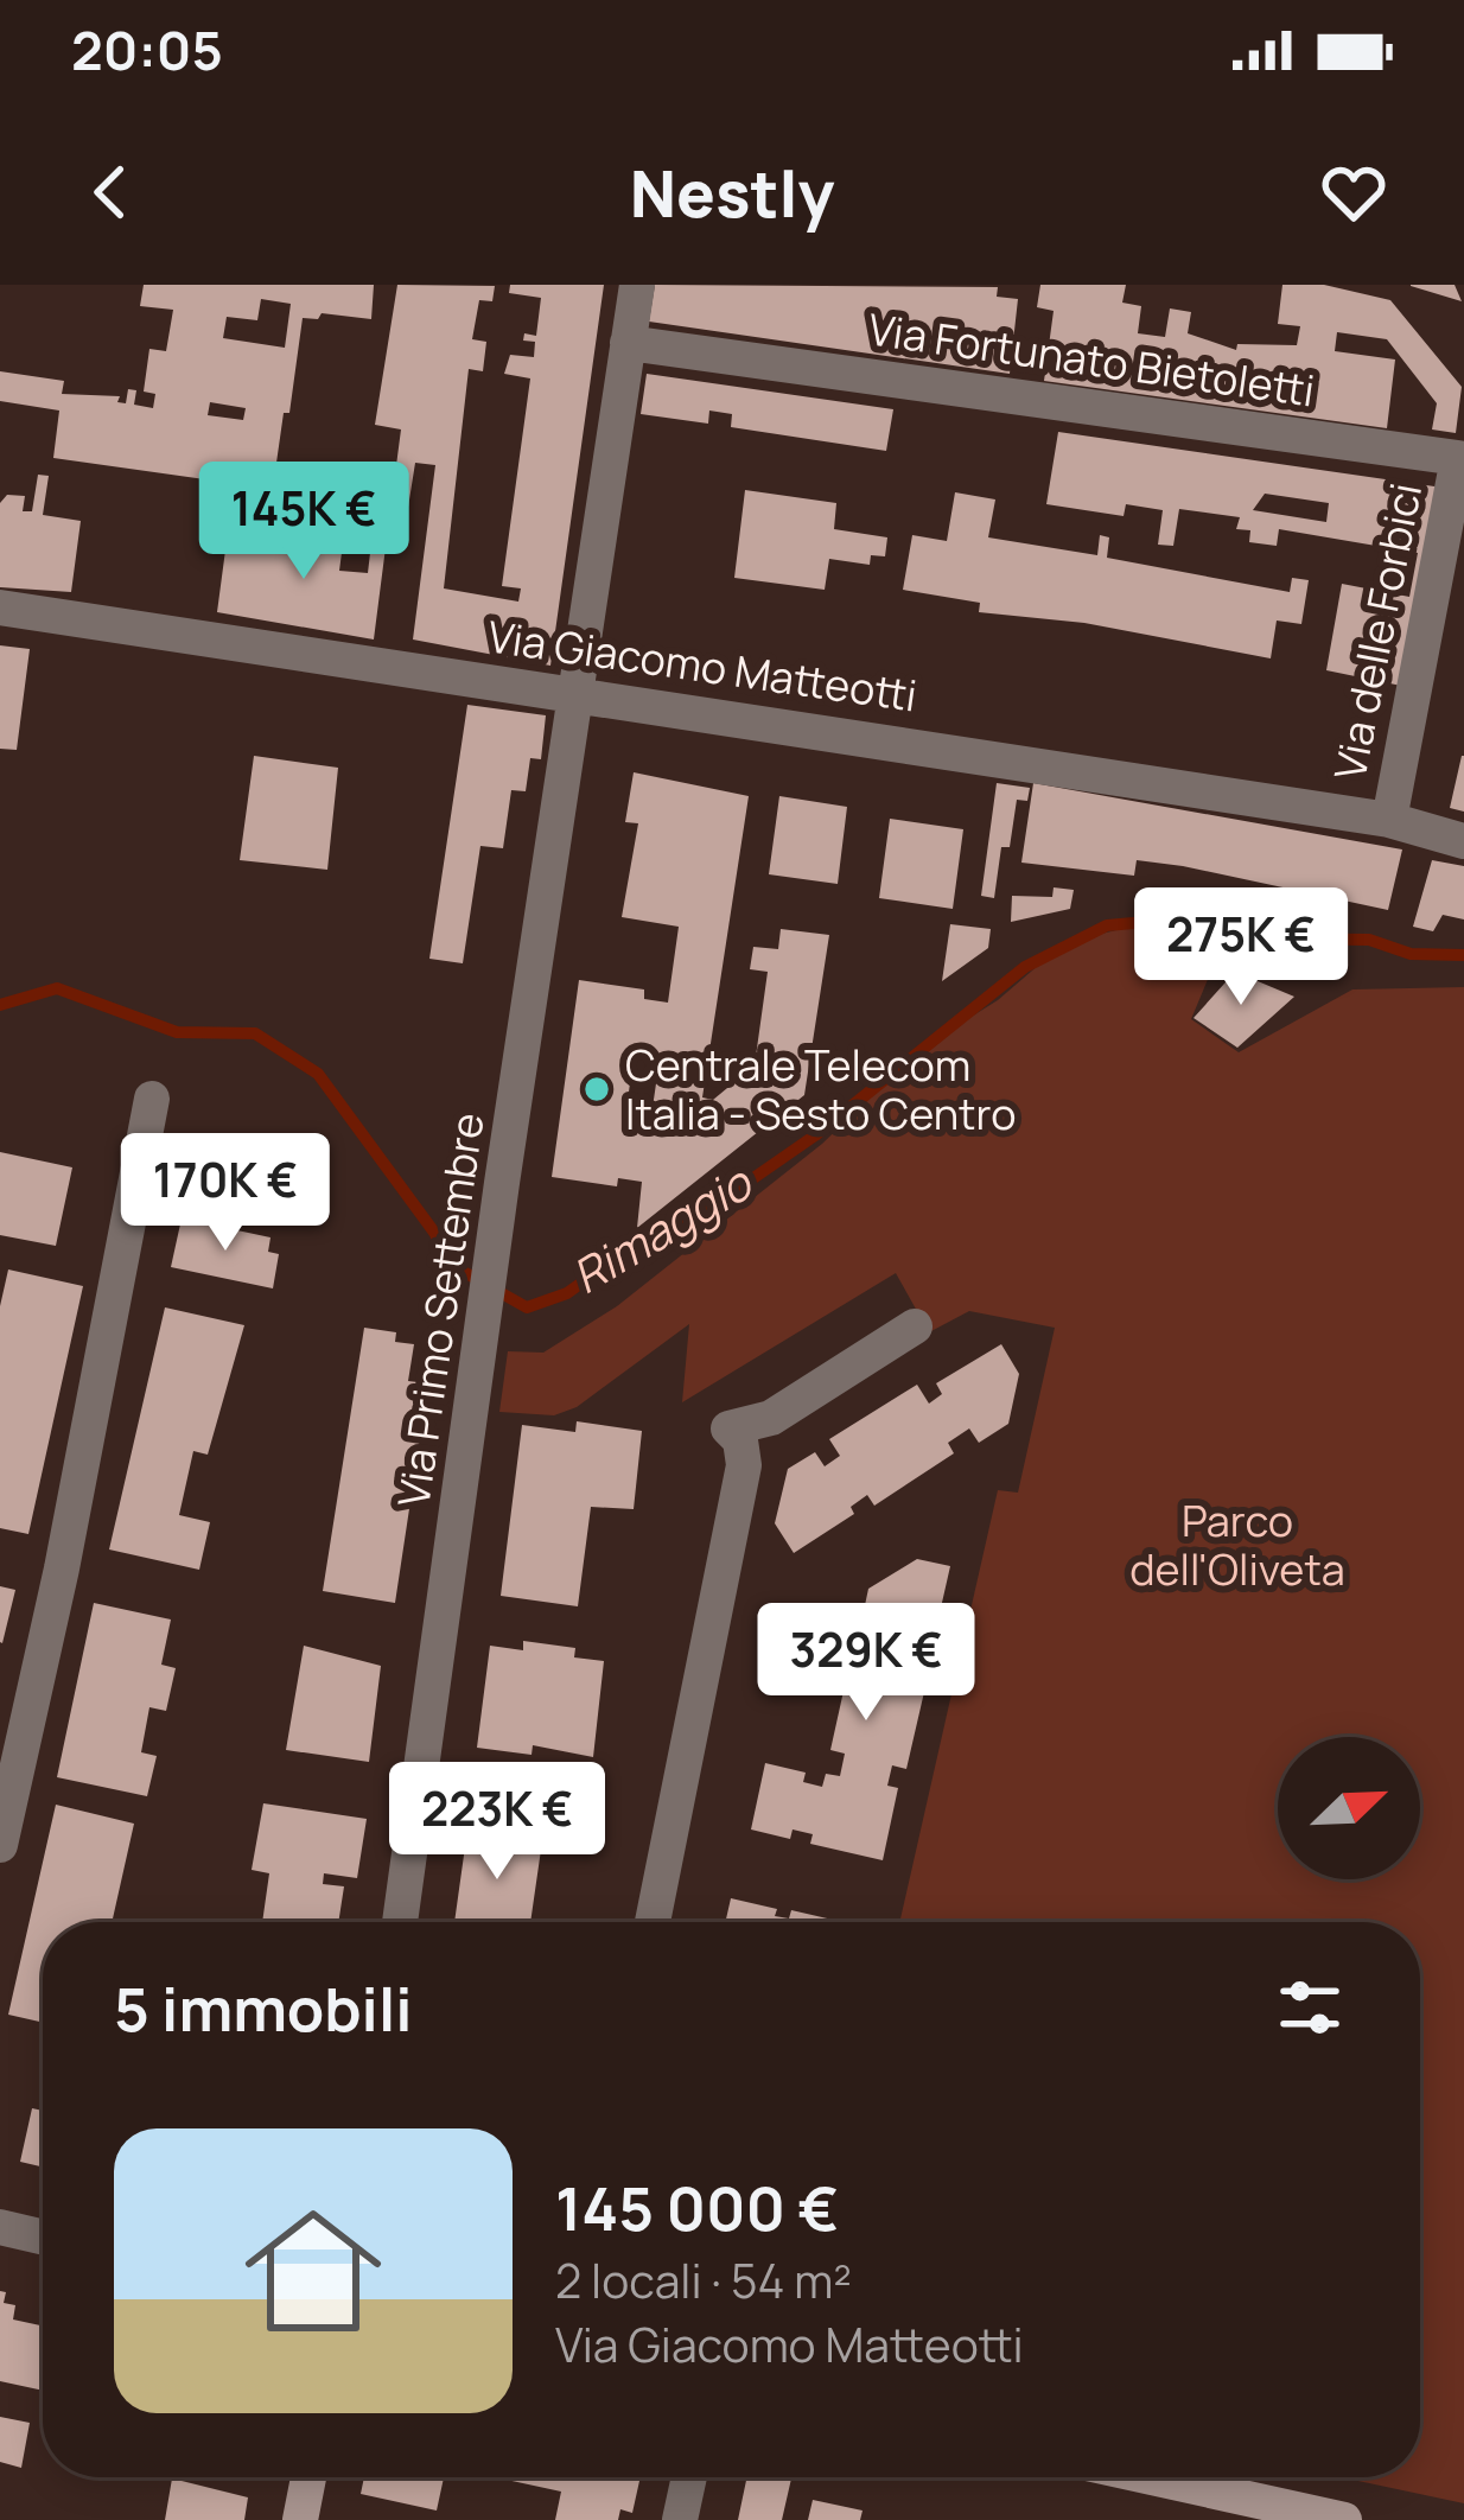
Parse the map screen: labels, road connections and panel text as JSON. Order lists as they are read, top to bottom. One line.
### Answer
{"streets":{"street":["Via Fortunato Bietoletti","Via delle Forbici","Via Giacomo Matteotti","Via Primo Settembre"]},"crossings":[["Via Fortunato Bietoletti","Via delle Forbici"],["Via Fortunato Bietoletti","Via Primo Settembre"],["Via delle Forbici","Via Giacomo Matteotti"],["Via Giacomo Matteotti","Via Primo Settembre"]],"water":["Rimaggio"],"parks":["Parco dell'Oliveta"],"places":["Centrale Telecom Italia - Sesto Centro"],"north":"top right","page":{"status":"20:05","header":"Nestly","price":["145K €","275K €","170K €","329K €","223K €"],"heading":"5 immobili","list":[{"name":"145 000 €","note":"2 locali · 54 m² · Via Giacomo Matteotti"}]}}
